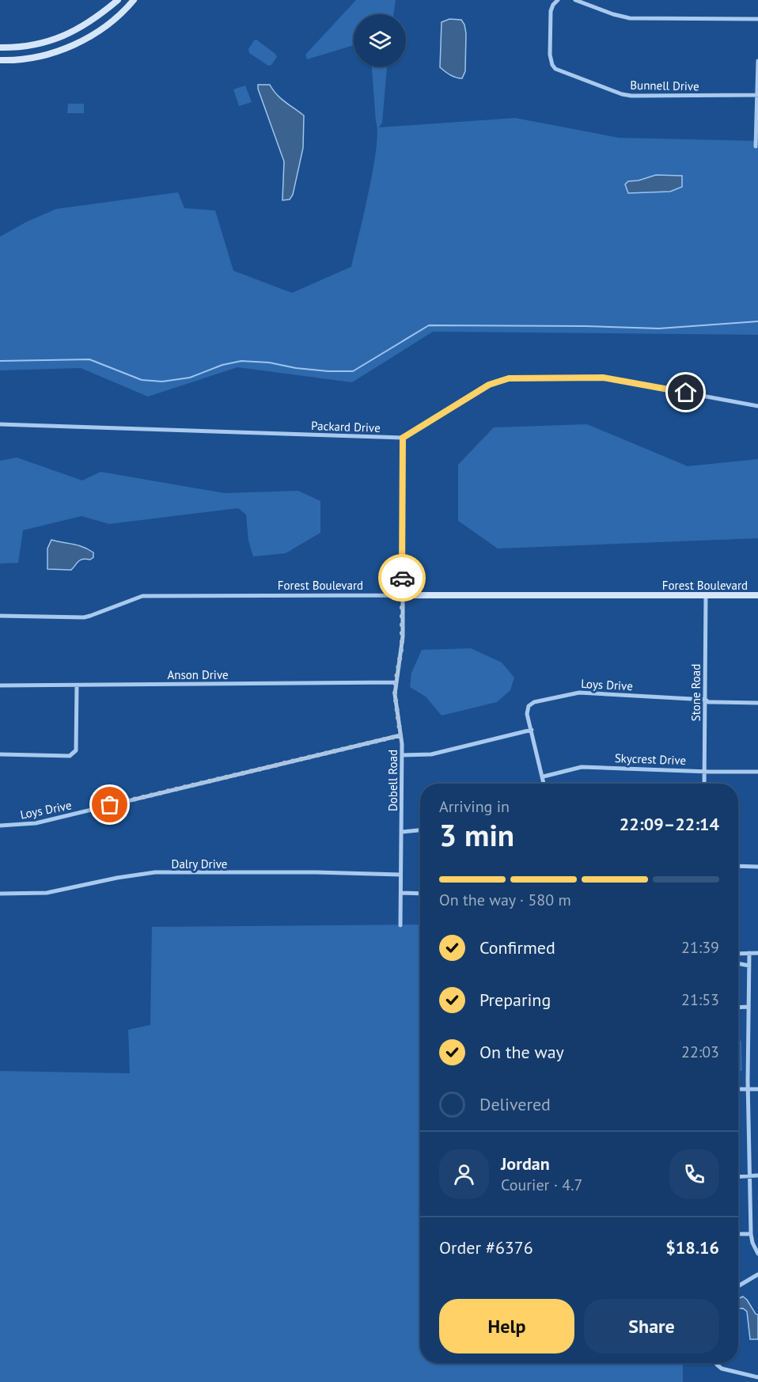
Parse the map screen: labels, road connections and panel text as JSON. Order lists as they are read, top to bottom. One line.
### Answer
{"streets":{"street":["Bunnell Drive","Packard Drive","Forest Boulevard","Anson Drive","Loys Drive","Stone Road","Skycrest Drive","Dobell Road","Dalry Drive"]},"crossings":[["Packard Drive","Dobell Road"],["Forest Boulevard","Stone Road"],["Forest Boulevard","Dobell Road"],["Anson Drive","Dobell Road"],["Loys Drive","Stone Road"],["Loys Drive","Dobell Road"],["Stone Road","Skycrest Drive"],["Dobell Road","Dalry Drive"]],"page":{"heading":["3 min","Arriving in","22:09–22:14"],"panel":["Jordan","Courier · 4.7","Order #6376","$18.16"],"bar":"On the way · 580 m","list":[["Confirmed","21:39"],["Preparing","21:53"],["On the way","22:03"],"Delivered"],"buttons":["Help","Share"]}}
